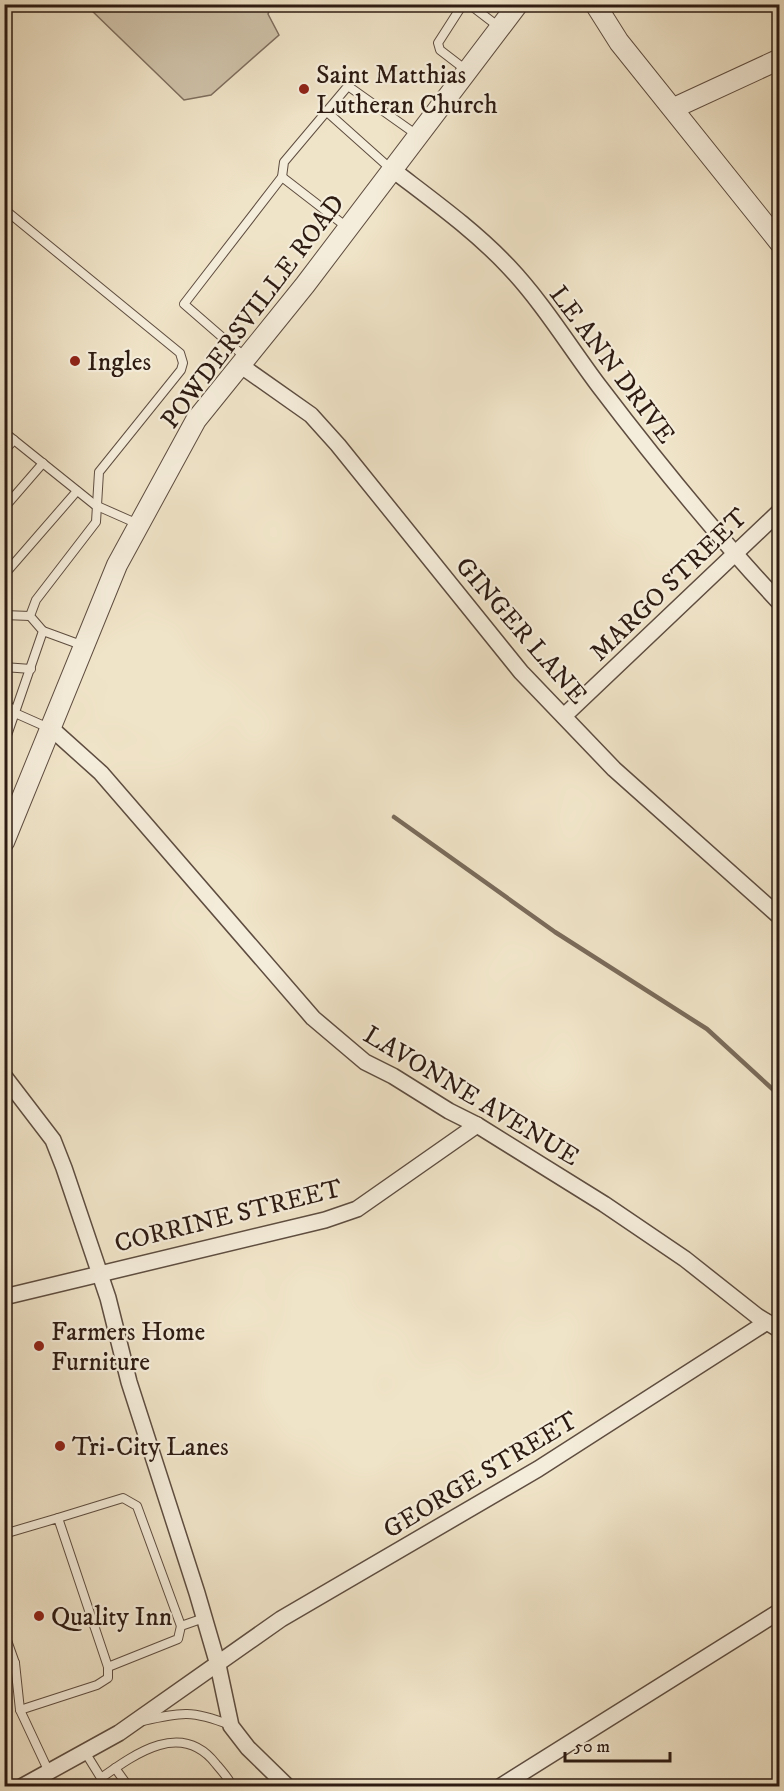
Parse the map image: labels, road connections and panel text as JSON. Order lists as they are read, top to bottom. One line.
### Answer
{"streets":{"street":["POWDERSVILLE ROAD","LE ANN DRIVE","MARGO STREET","GINGER LANE","LAVONNE AVENUE","CORRINE STREET","GEORGE STREET"]},"crossings":[["POWDERSVILLE ROAD","LE ANN DRIVE"],["POWDERSVILLE ROAD","GINGER LANE"],["POWDERSVILLE ROAD","LAVONNE AVENUE"],["LE ANN DRIVE","MARGO STREET"],["MARGO STREET","GINGER LANE"],["LAVONNE AVENUE","CORRINE STREET"],["LAVONNE AVENUE","GEORGE STREET"]],"places":["Saint Matthias Lutheran Church","Ingles","Farmers Home Furniture","Tri-City Lanes","Quality Inn"],"scale_bar":"50 m"}
